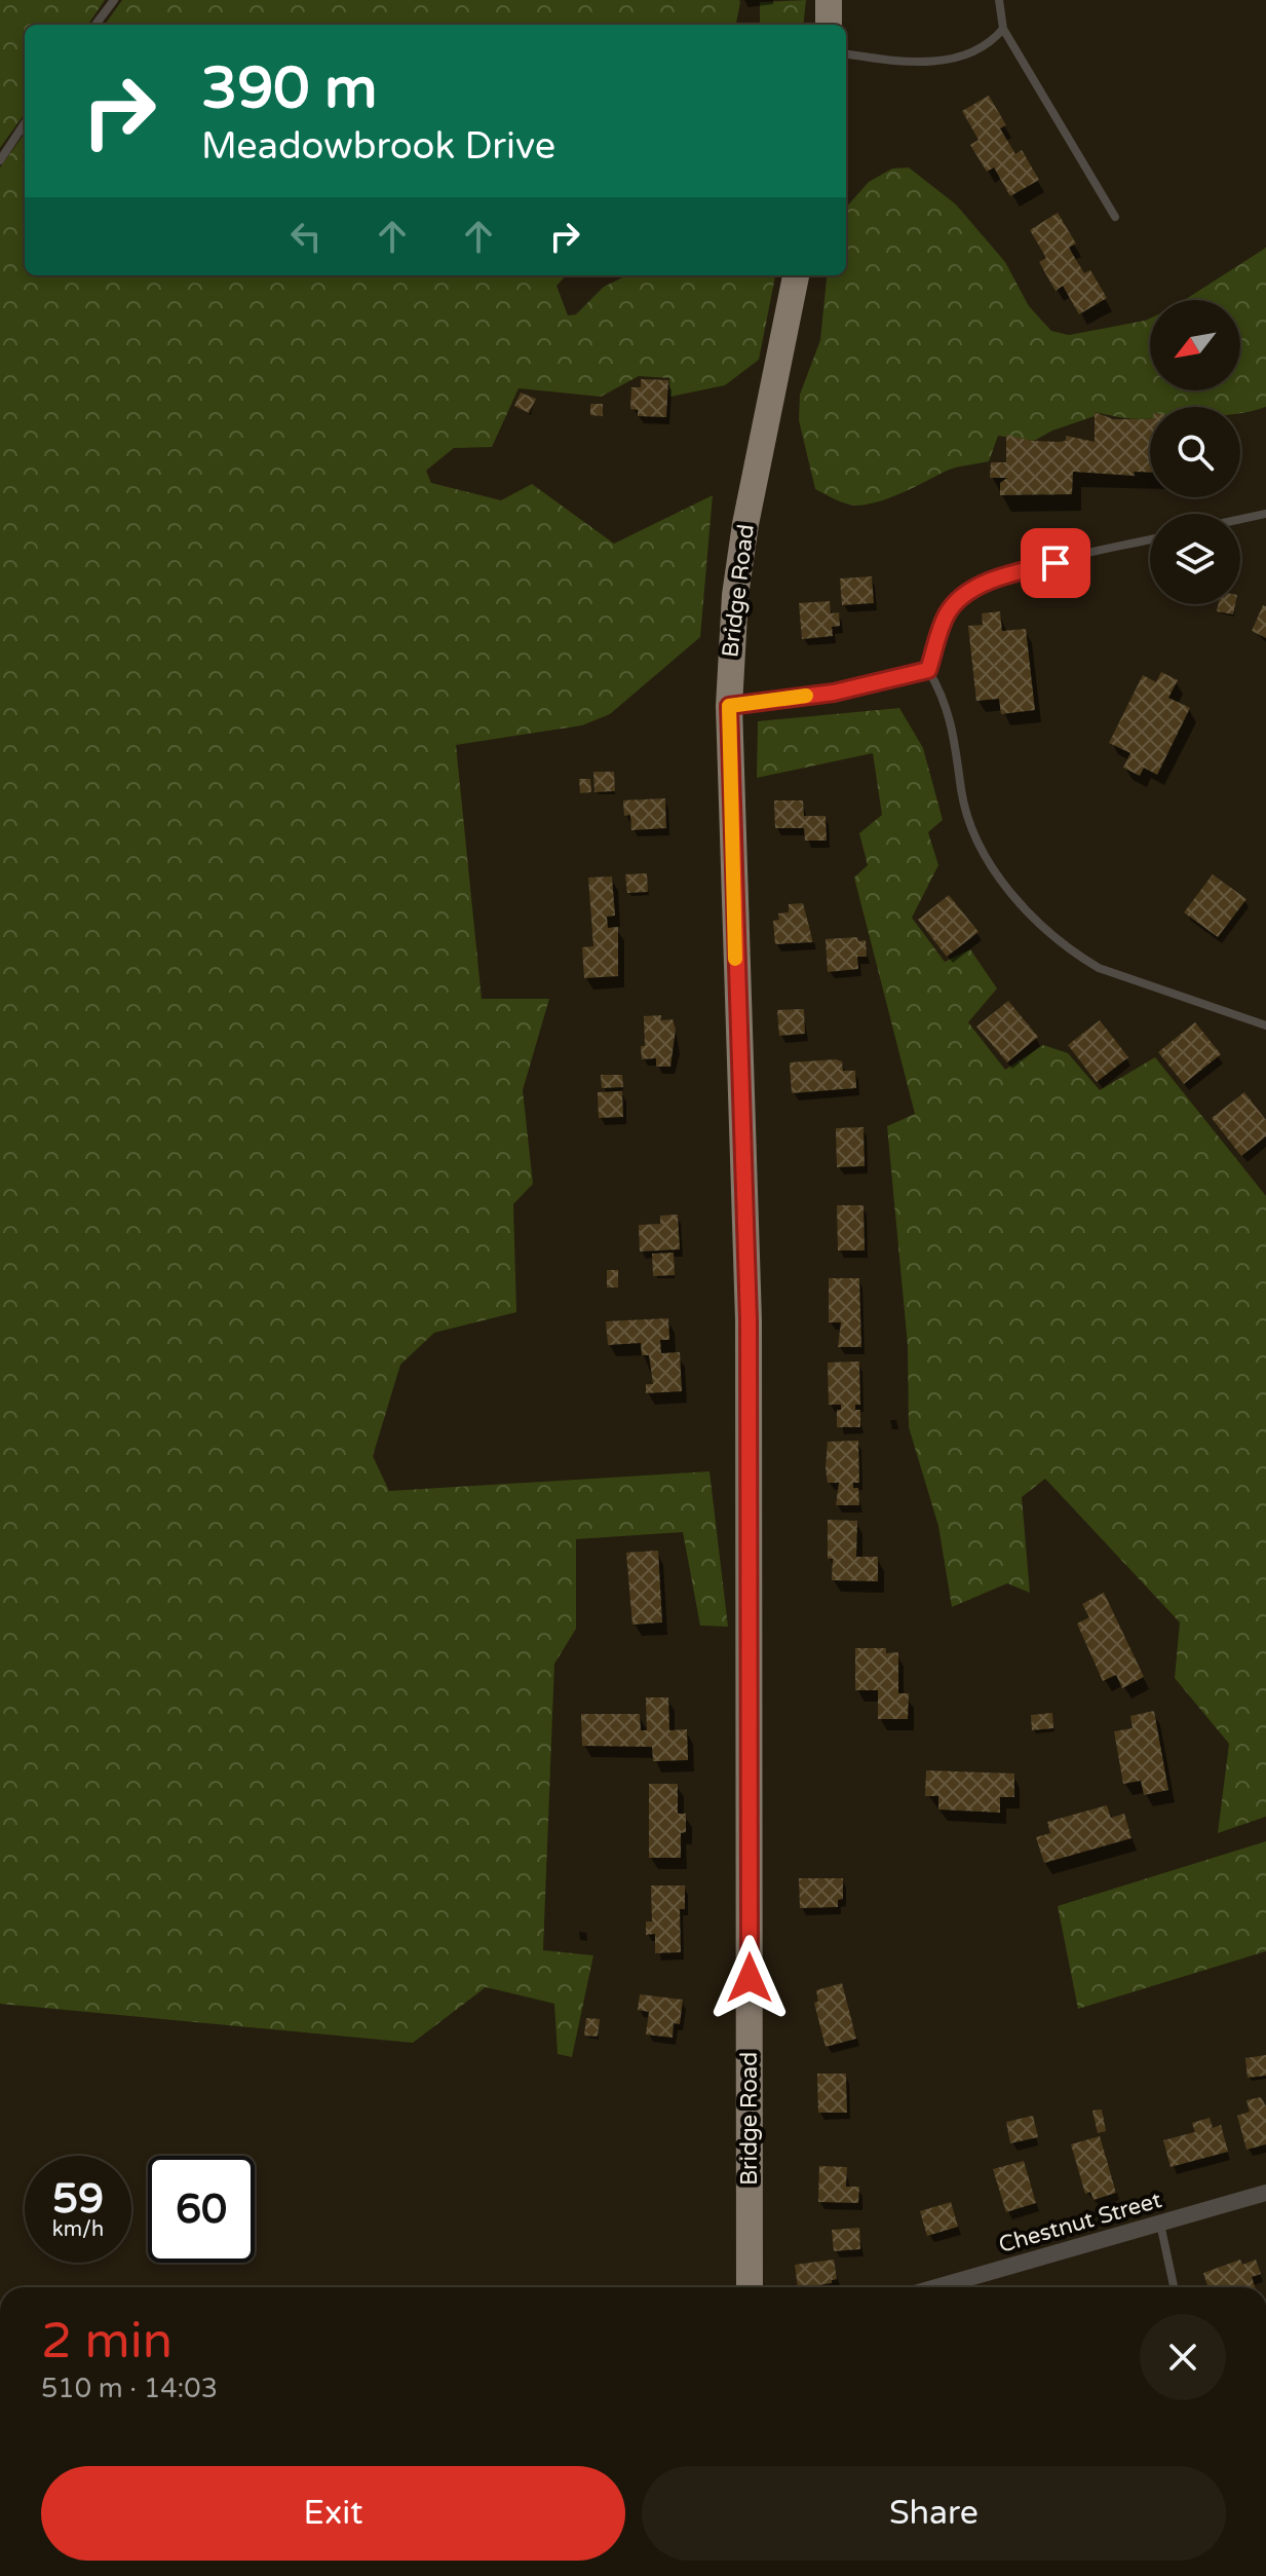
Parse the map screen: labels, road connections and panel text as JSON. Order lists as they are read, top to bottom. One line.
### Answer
{"streets":{"main road":["Bridge Road"],"street":["Chestnut Street"]},"north":"bottom left","page":{"turn":["390 m","Meadowbrook Drive"],"speed":"59 km/h","limit":"60","heading":["2 min","510 m · 14:03"],"buttons":["Exit","Share"]}}
